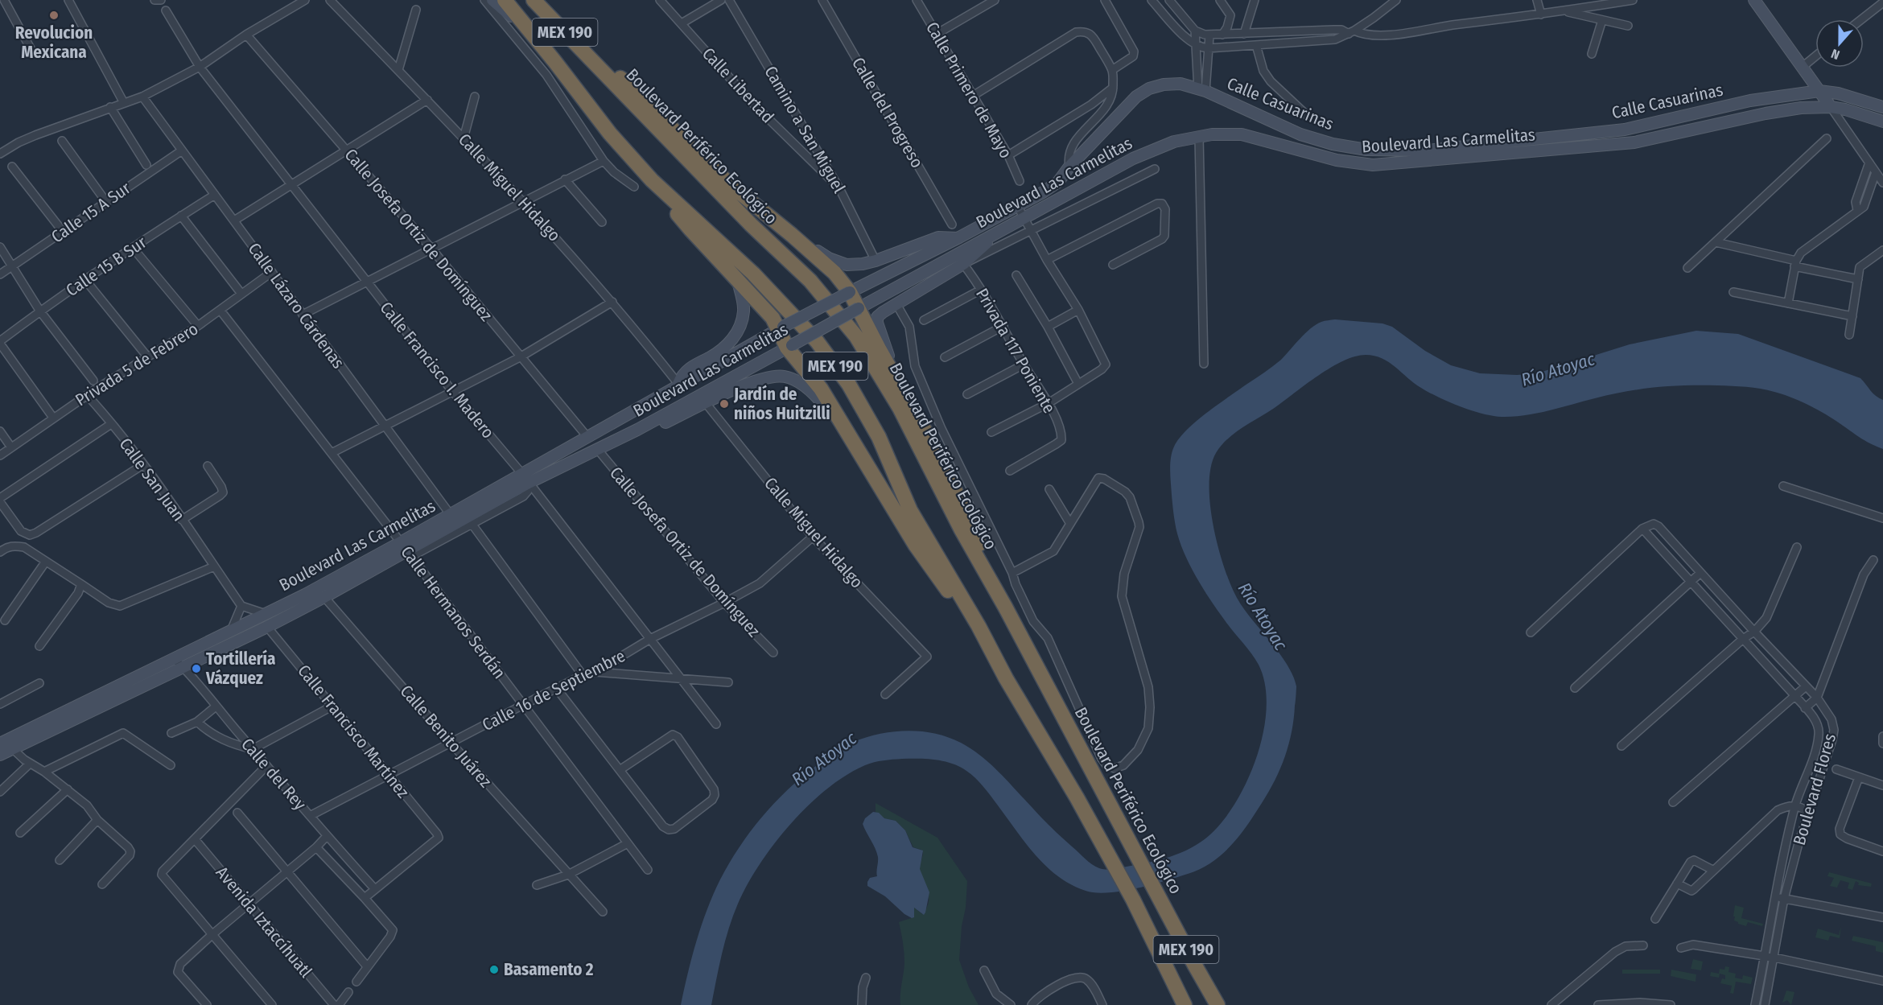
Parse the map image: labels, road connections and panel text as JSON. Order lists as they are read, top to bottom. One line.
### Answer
{"streets":{"highway":["MEX 190","Boulevard Periférico Ecológico"],"main road":["Calle Casuarinas","Boulevard Las Carmelitas"],"street":["Calle Libertad","Calle Primero de Mayo","Calle del Progreso","Camino a San Miguel","Calle Miguel Hidalgo","Calle 15 A Sur","Calle Josefa Ortiz de Domínguez","Calle 15 B Sur","Calle Lázaro Cárdenas","Privada 117 Poniente","Privada 5 de Febrero","Calle Francisco I. Madero","Calle San Juan","Calle Hermanos Serdán","Calle 16 de Septiembre","Calle Francisco Martínez","Calle Benito Juárez","Calle del Rey","Boulevard Flores","Avenida Iztaccíhuatl"]},"crossings":[["Calle Libertad","Camino a San Miguel"],["Calle Casuarinas","Boulevard Las Carmelitas"],["Boulevard Las Carmelitas","Calle Miguel Hidalgo"],["Boulevard Las Carmelitas","Calle Josefa Ortiz de Domínguez"],["Boulevard Las Carmelitas","Calle Lázaro Cárdenas"],["Boulevard Las Carmelitas","Calle Francisco I. Madero"],["Boulevard Las Carmelitas","Calle Hermanos Serdán"],["Boulevard Las Carmelitas","Calle Francisco Martínez"],["Boulevard Las Carmelitas","Calle Benito Juárez"],["Boulevard Las Carmelitas","Calle del Rey"],["Calle Miguel Hidalgo","Calle 16 de Septiembre"],["Calle 15 A Sur","Calle Lázaro Cárdenas"],["Calle Josefa Ortiz de Domínguez","Calle 16 de Septiembre"],["Calle 15 B Sur","Calle Lázaro Cárdenas"],["Calle Lázaro Cárdenas","Privada 5 de Febrero"],["Privada 5 de Febrero","Calle San Juan"],["Privada 5 de Febrero","Calle Hermanos Serdán"],["Calle Francisco I. Madero","Calle 16 de Septiembre"],["Calle Hermanos Serdán","Calle 16 de Septiembre"],["Calle 16 de Septiembre","Calle Francisco Martínez"],["Calle 16 de Septiembre","Calle Benito Juárez"],["Calle 16 de Septiembre","Calle del Rey"],["Calle Francisco Martínez","Calle del Rey"]],"water":["Río Atoyac"],"places":["Revolucion Mexicana","Jardín de niños Huitzilli","Tortillería Vázquez","Basamento 2"],"north":"bottom"}
